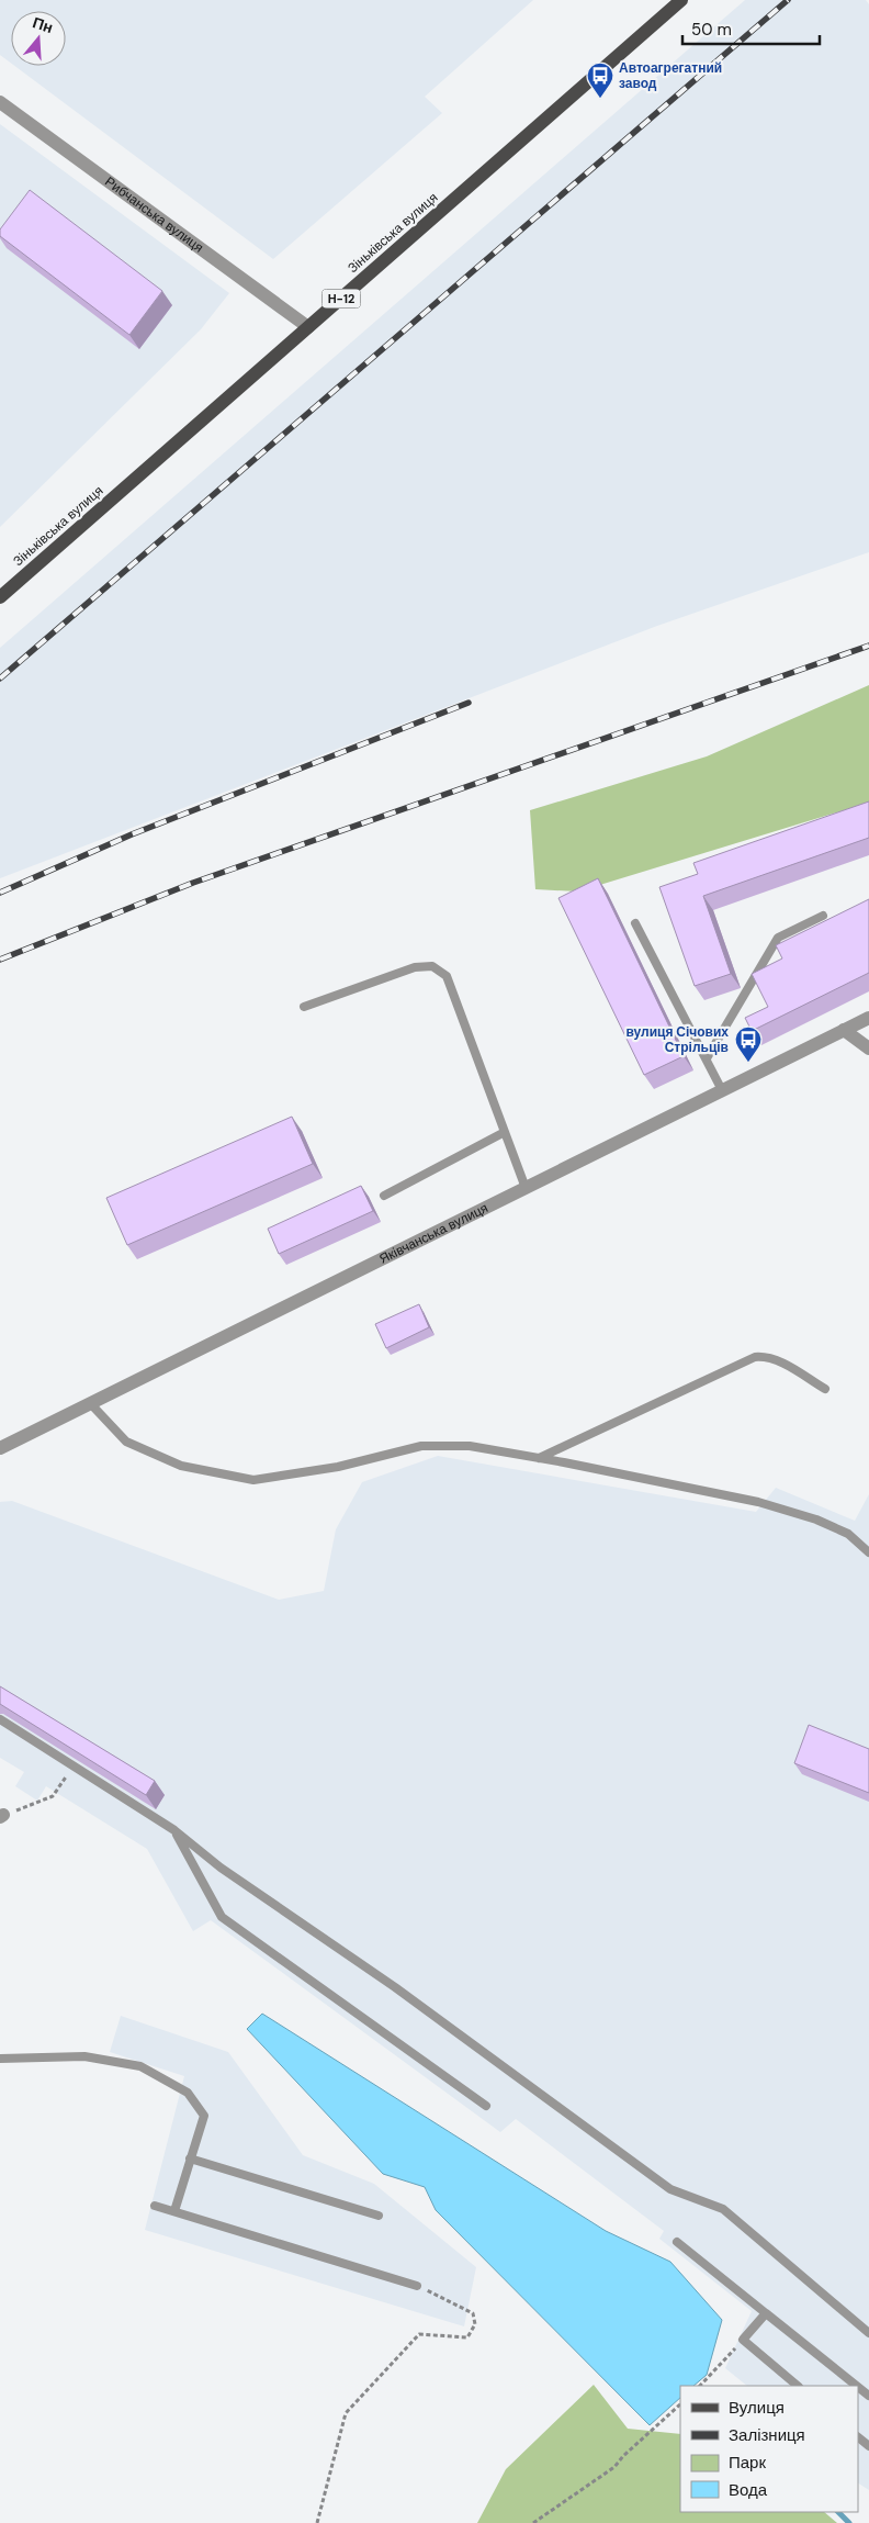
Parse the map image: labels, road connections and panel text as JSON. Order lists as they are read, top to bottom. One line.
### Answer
{"streets":{"main road":["Зіньківська вулиця","Н-12"],"street":["Рибчанська вулиця","Яківчанська вулиця"]},"crossings":[["Рибчанська вулиця","Зіньківська вулиця"]],"places":{"bus stop":["Автоагрегатний завод","вулиця Січових Стрільців"]},"legend":["Вулиця","Залізниця","Парк","Вода"],"scale_bar":"50 m","north":"top"}
